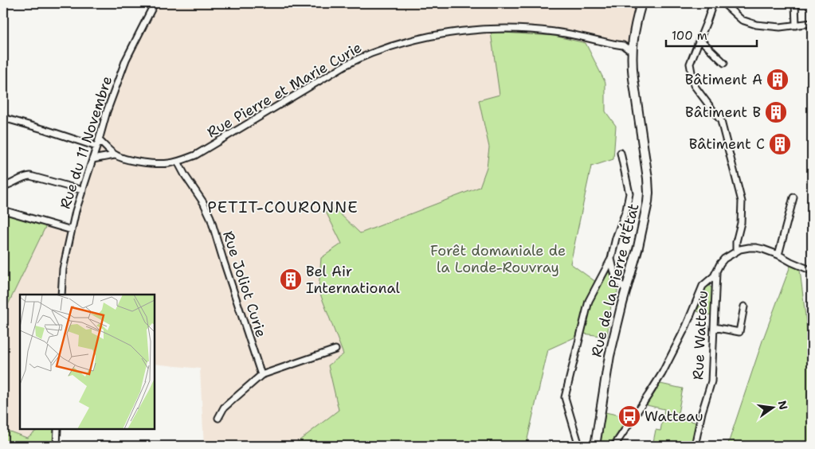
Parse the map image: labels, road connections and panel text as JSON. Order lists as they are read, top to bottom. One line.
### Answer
{"streets":{"street":["Rue Pierre et Marie Curie","Rue du 11 Novembre","Rue de la Pierre d'État","Rue Joliot Curie","Rue Watteau"]},"crossings":[["Rue Pierre et Marie Curie","Rue du 11 Novembre"],["Rue Pierre et Marie Curie","Rue de la Pierre d'État"],["Rue Pierre et Marie Curie","Rue Joliot Curie"]],"districts":["PETIT-COURONNE"],"parks":["Forêt domaniale de la Londe-Rouvray"],"places":{"building":["Bâtiment A","Bâtiment B","Bâtiment C","Bel Air International"],"bus stop":["Watteau"]},"scale_bar":"100 m","north":"right"}
